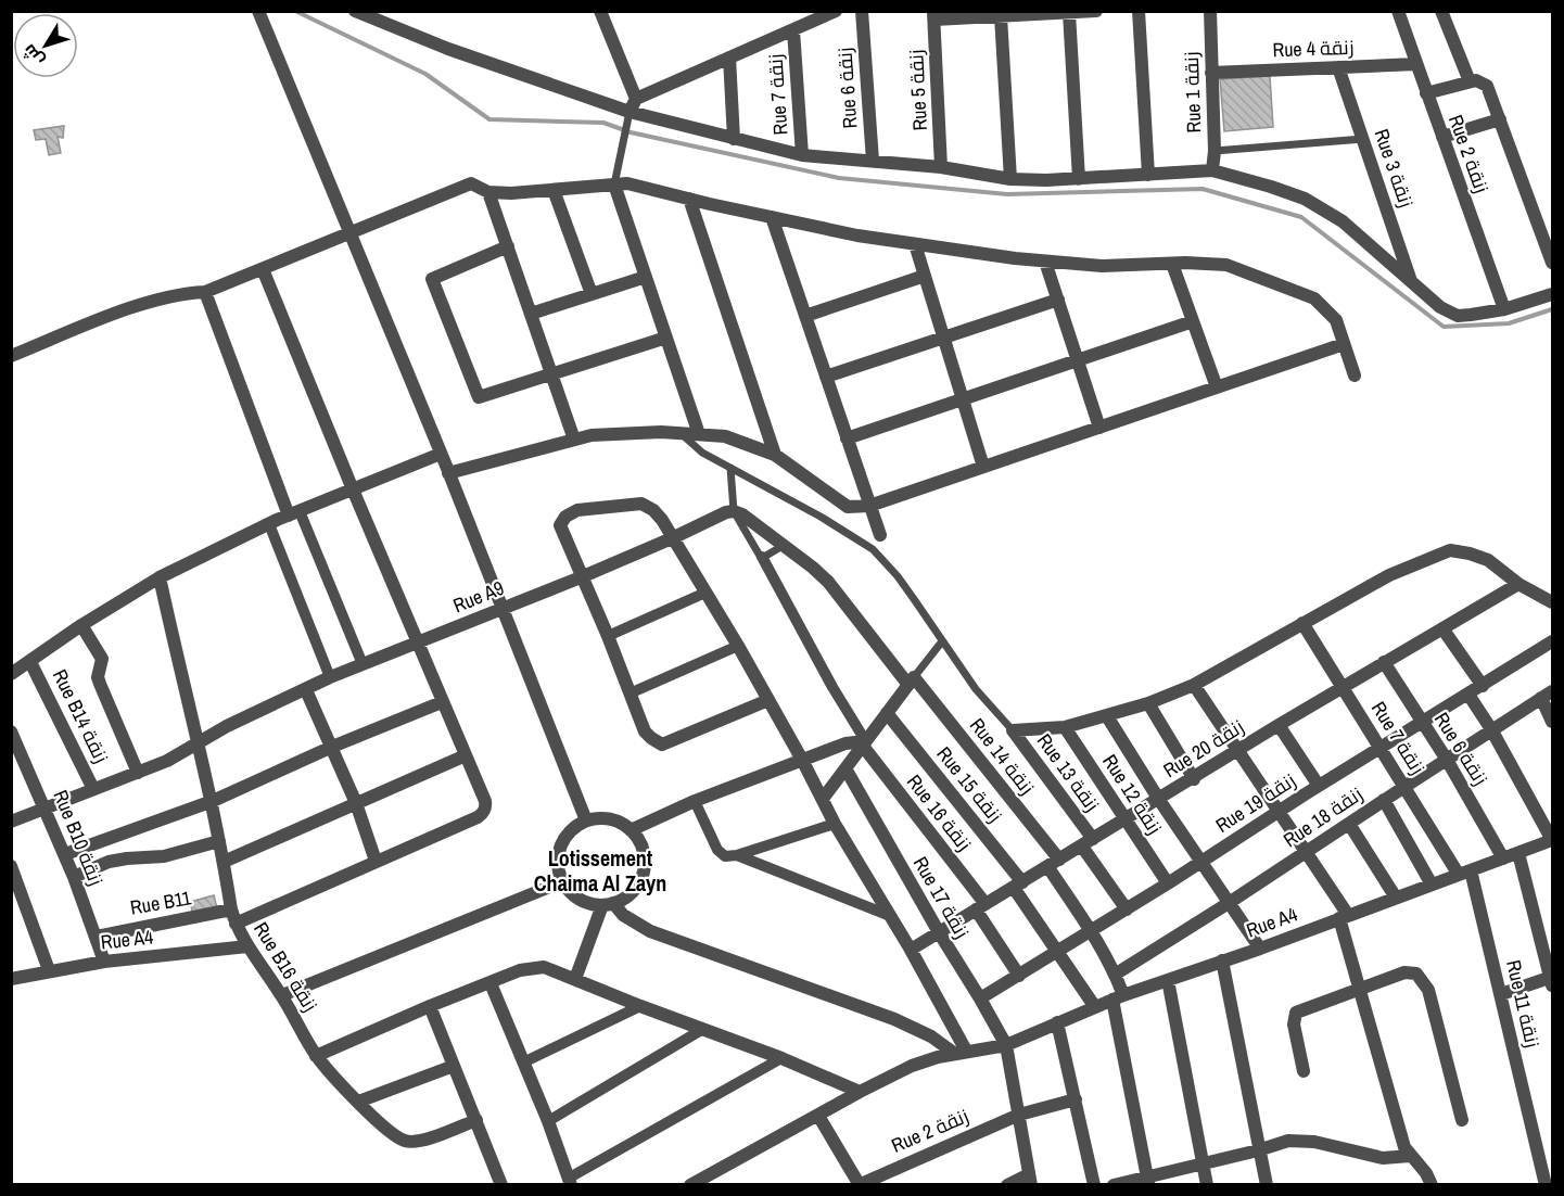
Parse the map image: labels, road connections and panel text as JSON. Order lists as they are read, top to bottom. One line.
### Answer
{"streets":{"street":["Rue 4 زنقة","Rue 6 زنقة","Rue 5 زنقة","Rue 1 زنقة","Rue 7 زنقة","Rue 2 زنقة","Rue 3 زنقة","Rue A9","Rue B14 زنقة","Rue 20 زنقة","Rue 14 زنقة","Rue 13 زنقة","Rue 15 زنقة","Rue 12 زنقة","Rue 19 زنقة","Rue 16 زنقة","Rue 18 زنقة","Rue B10 زنقة","Rue 17 زنقة","Rue B11","Rue A4","Rue B16 زنقة","Rue 11 زنقة"]},"crossings":[["Rue 4 زنقة","Rue 1 زنقة"],["Rue 4 زنقة","Rue 2 زنقة"],["Rue 4 زنقة","Rue 3 زنقة"],["Rue 6 زنقة","Rue 20 زنقة"],["Rue 6 زنقة","Rue 19 زنقة"],["Rue 6 زنقة","Rue 18 زنقة"],["Rue 6 زنقة","Rue A4"],["Rue 7 زنقة","Rue 20 زنقة"],["Rue 7 زنقة","Rue 19 زنقة"],["Rue 7 زنقة","Rue 18 زنقة"],["Rue 7 زنقة","Rue A4"],["Rue 7 زنقة","Rue 11 زنقة"],["Rue 2 زنقة","Rue 17 زنقة"],["Rue A9","Rue B14 زنقة"],["Rue A9","Rue B10 زنقة"],["Rue A9","Rue B16 زنقة"],["Rue 20 زنقة","Rue 14 زنقة"],["Rue 20 زنقة","Rue 13 زنقة"],["Rue 20 زنقة","Rue 15 زنقة"],["Rue 20 زنقة","Rue 12 زنقة"],["Rue 20 زنقة","Rue 16 زنقة"],["Rue 20 زنقة","Rue 17 زنقة"],["Rue 14 زنقة","Rue 19 زنقة"],["Rue 14 زنقة","Rue 18 زنقة"],["Rue 14 زنقة","Rue A4"],["Rue 13 زنقة","Rue 19 زنقة"],["Rue 15 زنقة","Rue 19 زنقة"],["Rue 15 زنقة","Rue A4"],["Rue 12 زنقة","Rue 19 زنقة"],["Rue 19 زنقة","Rue 16 زنقة"],["Rue 19 زنقة","Rue 17 زنقة"],["Rue B10 زنقة","Rue B11"],["Rue B10 زنقة","Rue A4"],["Rue 17 زنقة","Rue A4"],["Rue B11","Rue B16 زنقة"],["Rue A4","Rue B16 زنقة"],["Rue A4","Rue 11 زنقة"]],"districts":["Lotissement Chaima Al Zayn"],"north":"bottom left"}
